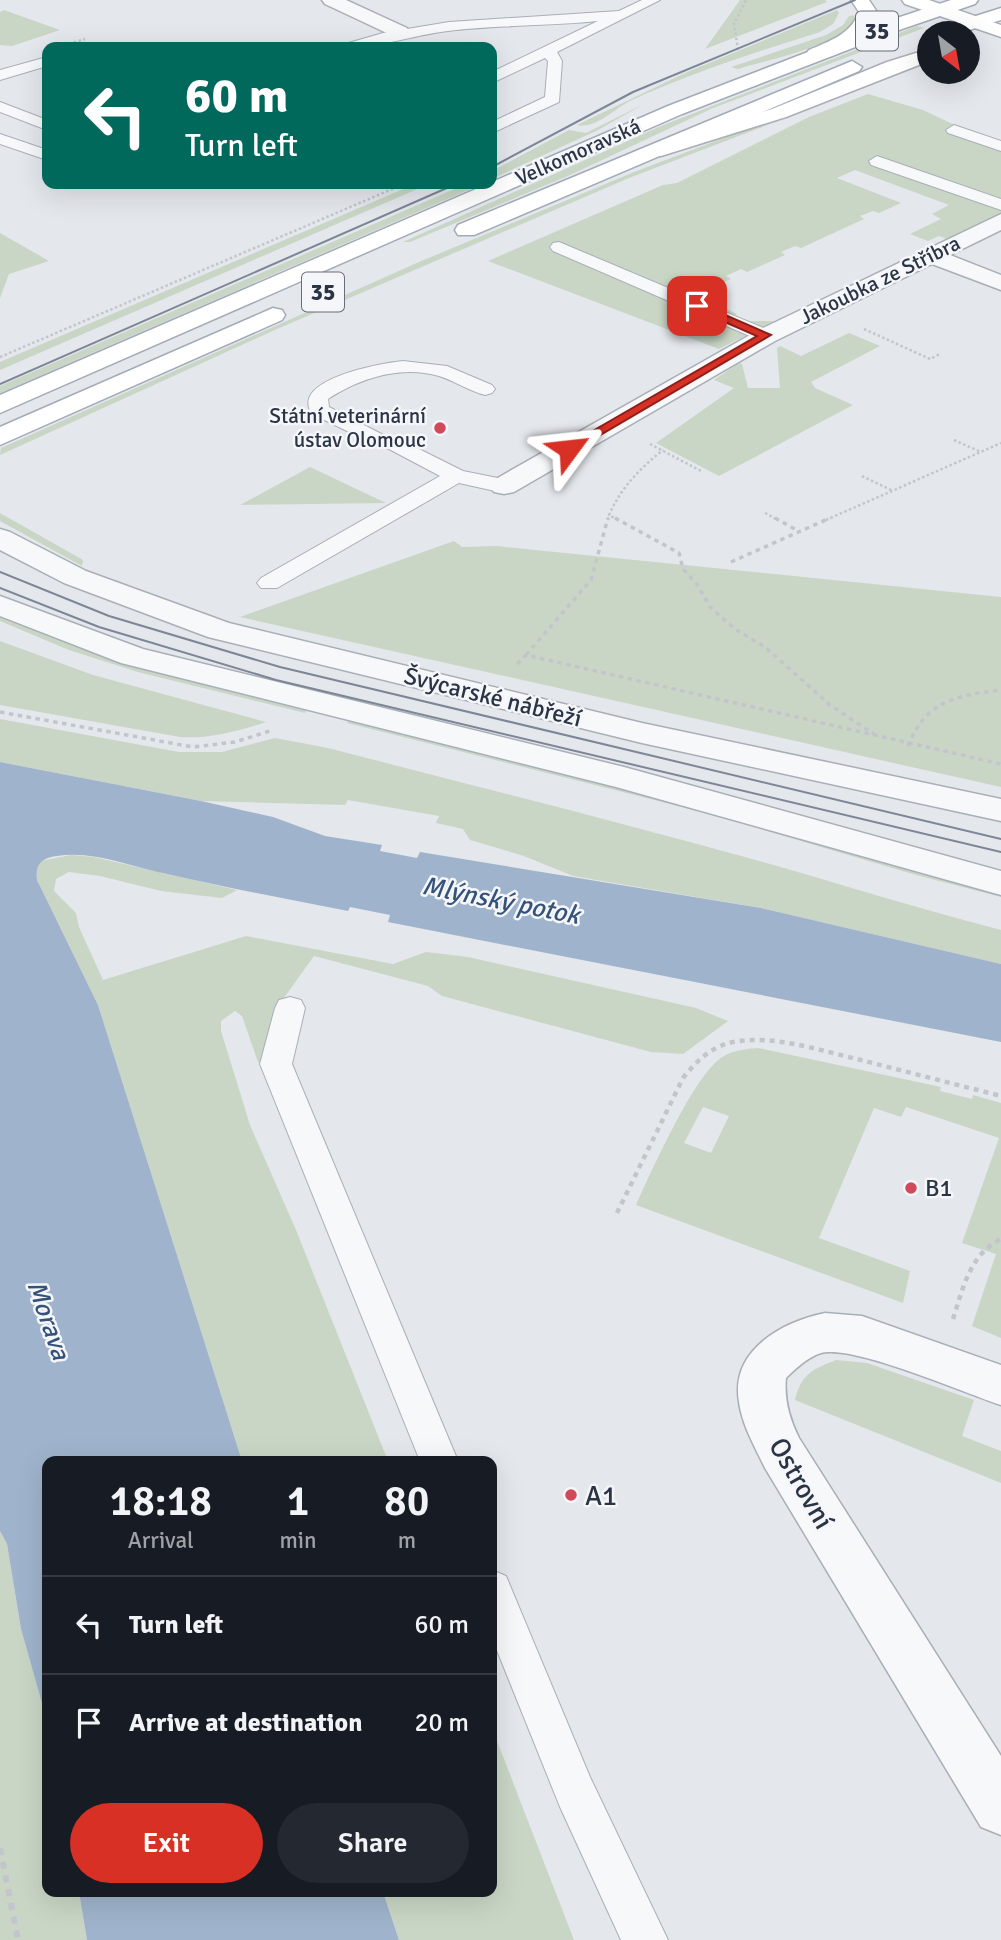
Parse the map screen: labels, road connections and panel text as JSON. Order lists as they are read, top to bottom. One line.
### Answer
{"streets":{"main road":["35","Velkomoravská"],"street":["Jakoubka ze Stříbra","Švýcarské nábřeží","Ostrovní"]},"water":["Mlýnský potok","Morava"],"places":["Státní veterinární ústav Olomouc","B1","A1"],"north":"bottom right","page":{"turn":["60 m","Turn left"],"eta":["18:18","Arrival","1","min","80","m"],"list":[{"name":"Turn left","value":"60 m"},{"name":"Arrive at destination","value":"20 m"}],"buttons":["Exit","Share"]}}
